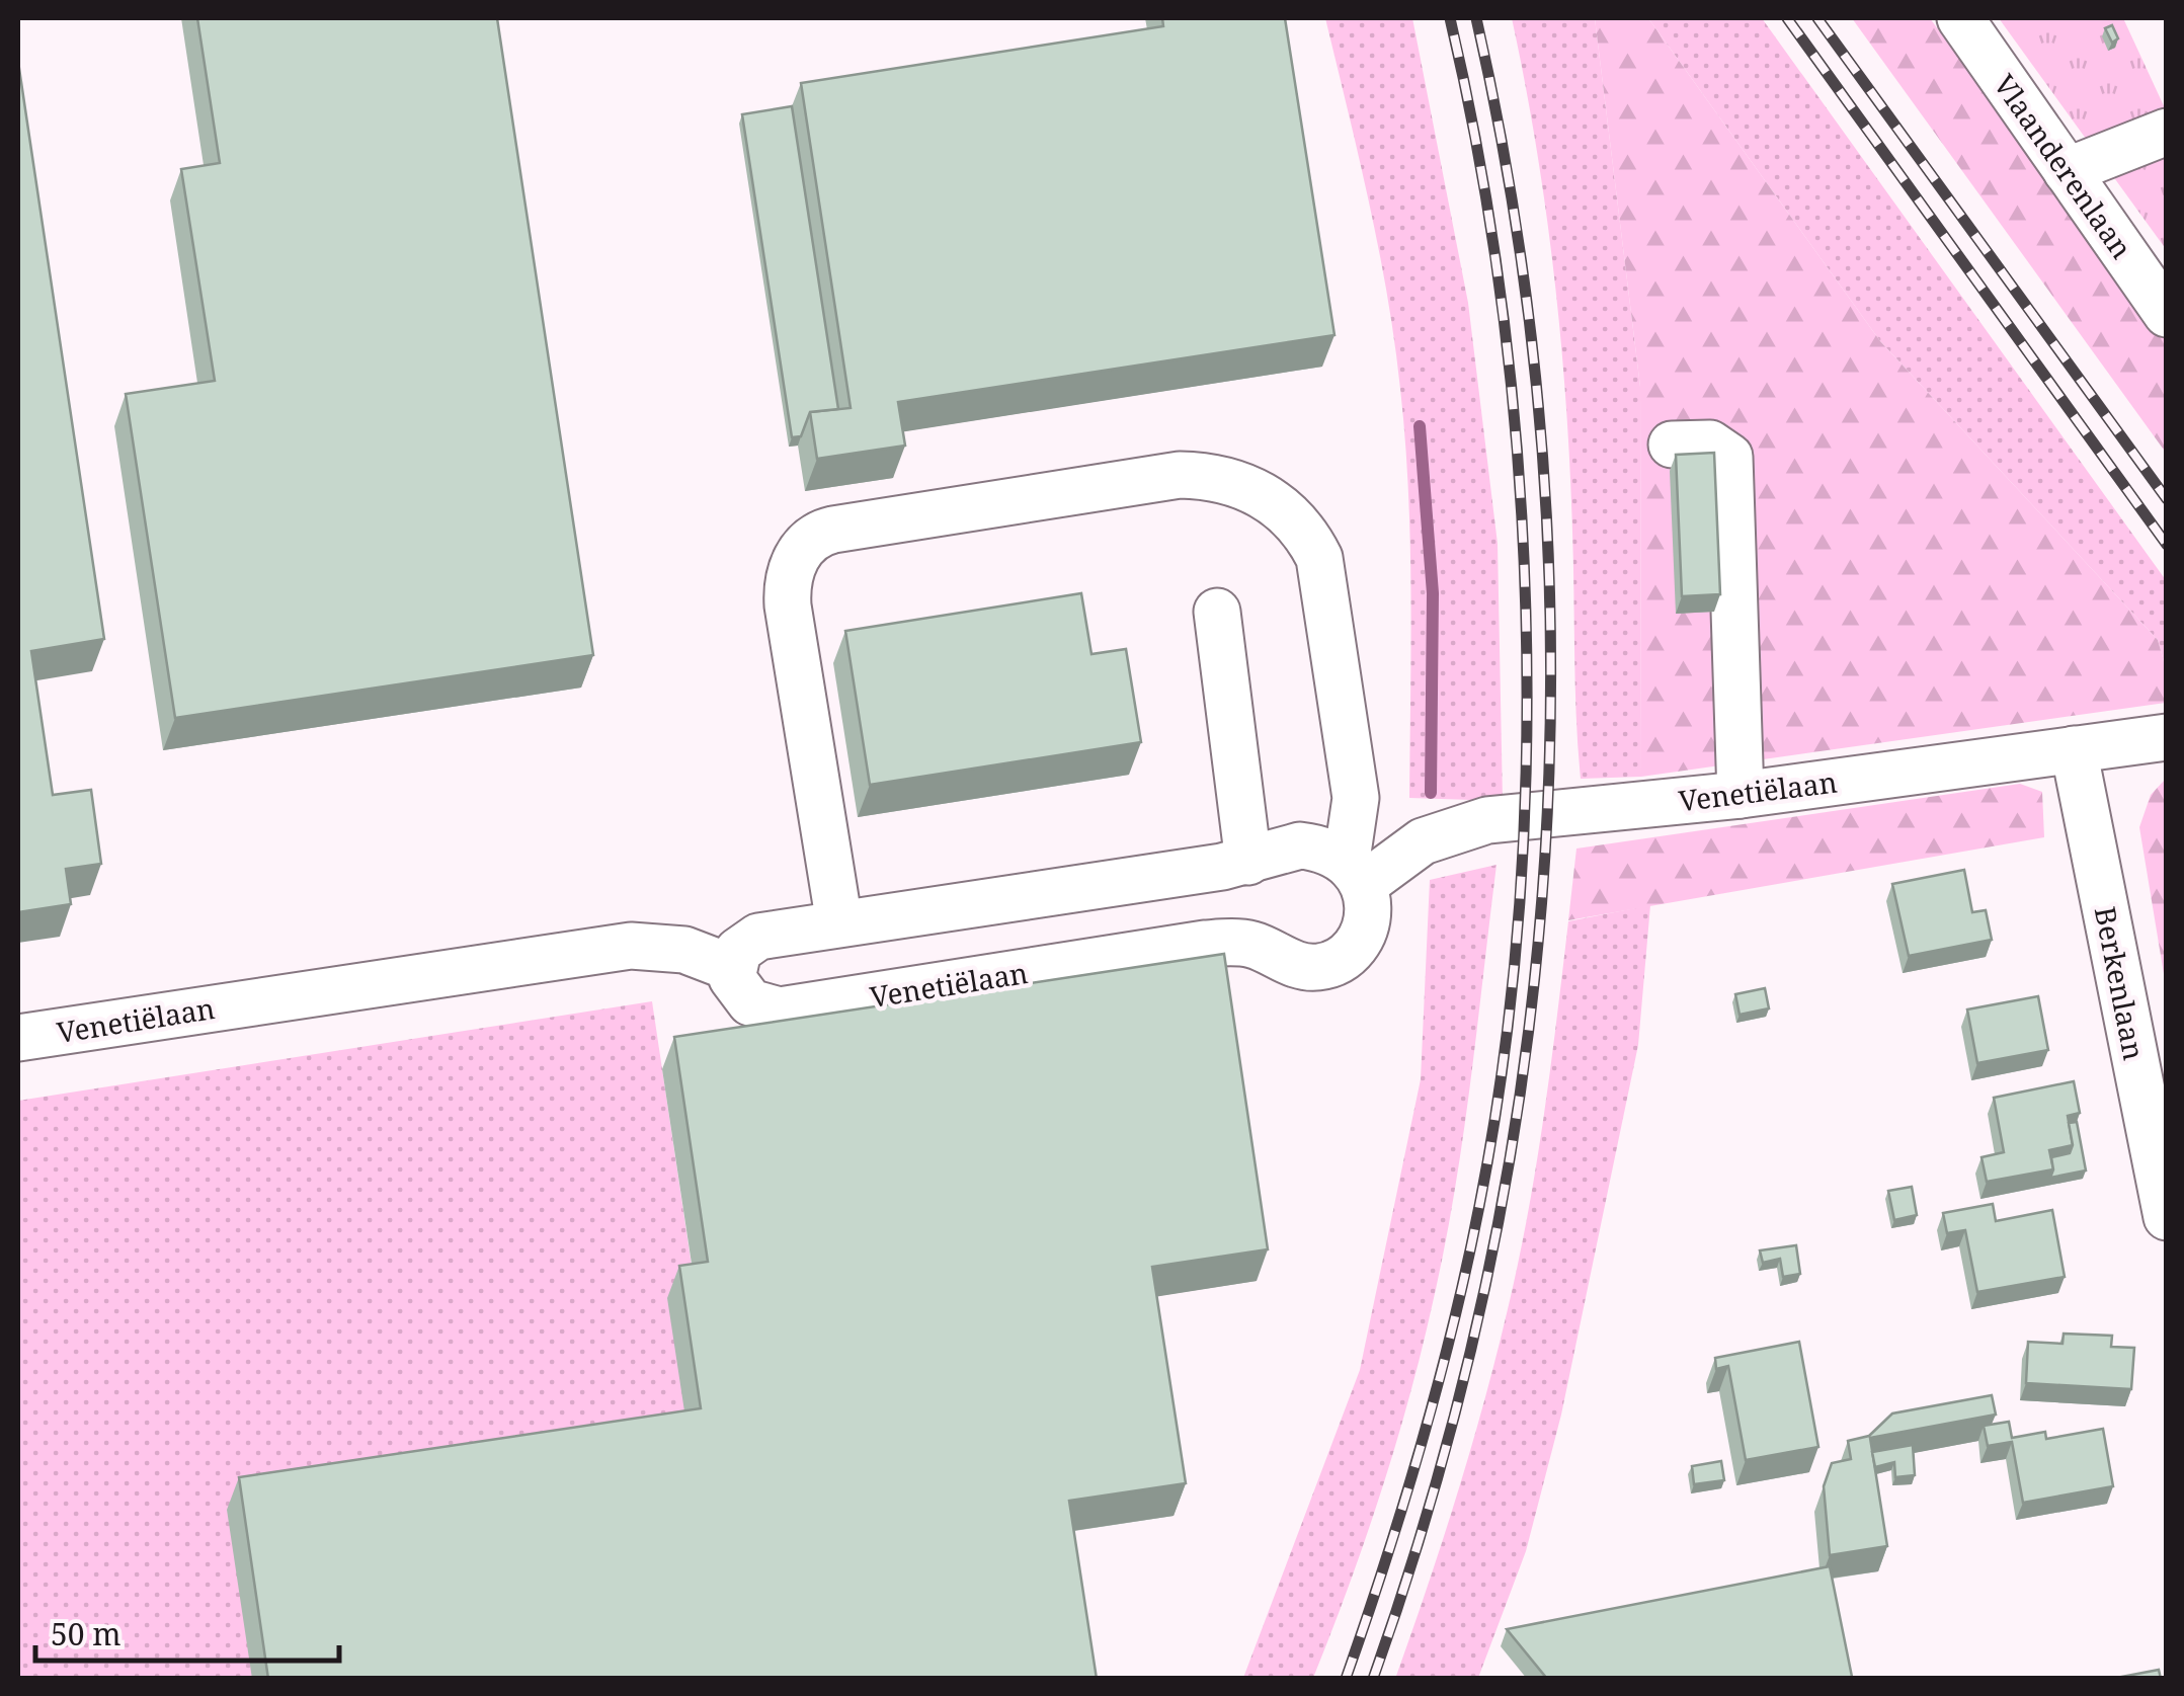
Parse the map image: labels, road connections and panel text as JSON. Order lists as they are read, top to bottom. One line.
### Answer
{"streets":{"street":["Vlaanderenlaan","Venetiëlaan","Berkenlaan"]},"crossings":[["Venetiëlaan","Berkenlaan"]],"scale_bar":"50 m"}
